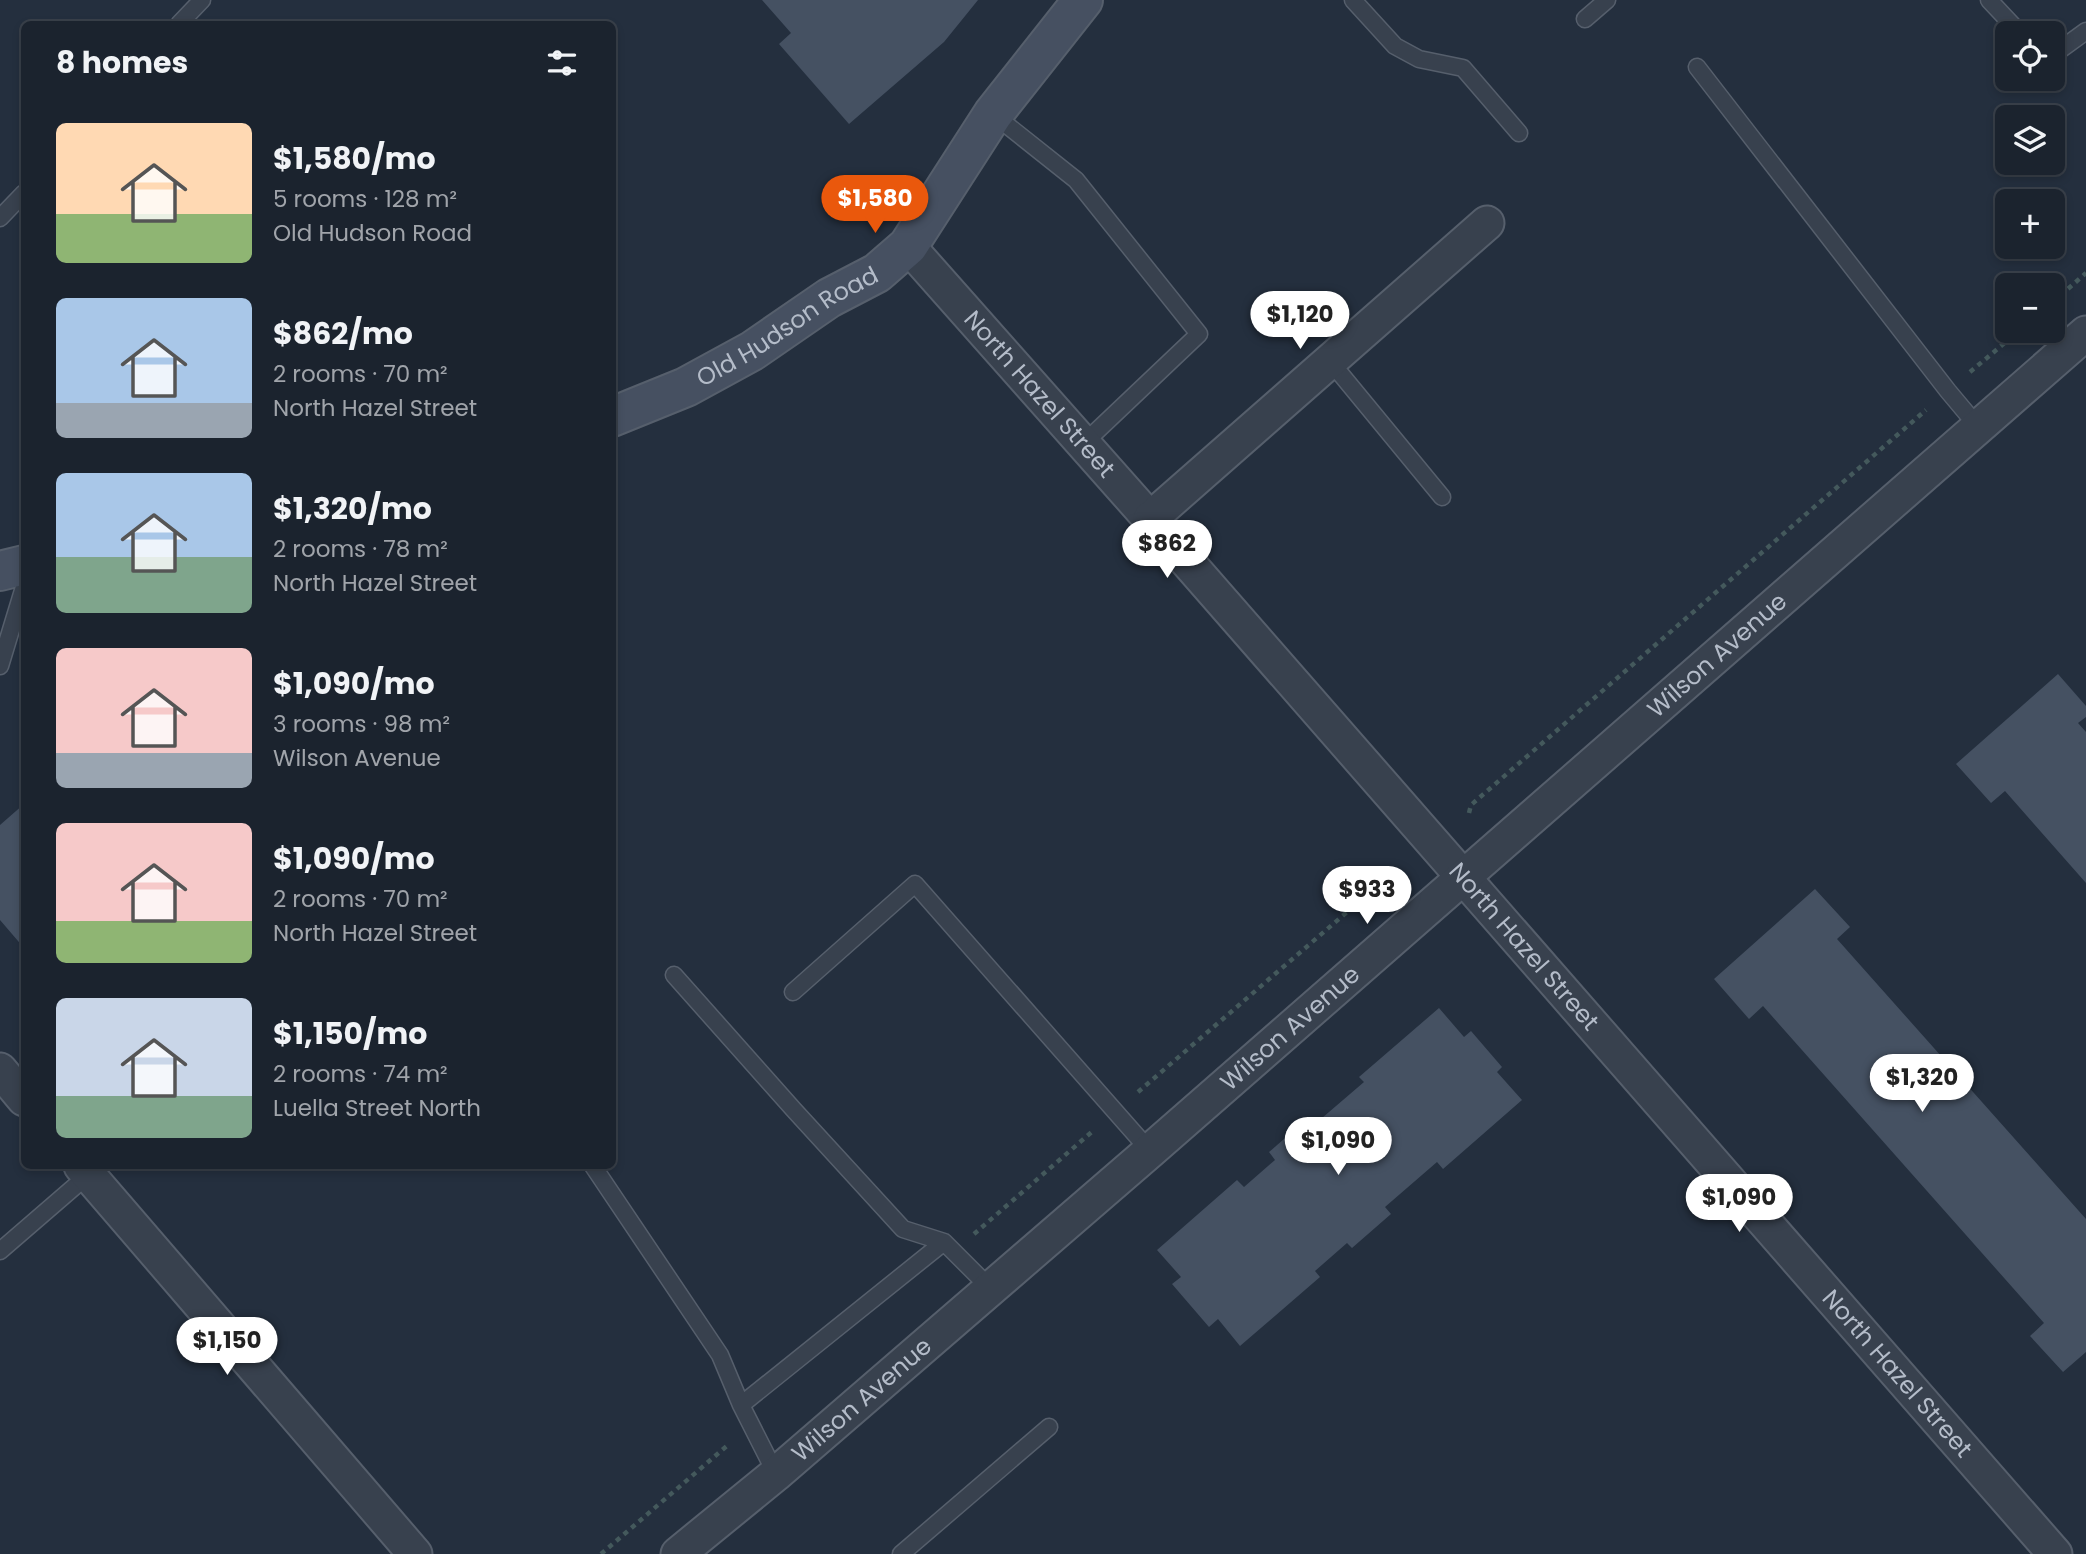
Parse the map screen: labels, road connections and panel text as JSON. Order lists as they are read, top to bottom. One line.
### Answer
{"streets":{"street":["Old Hudson Road","North Hazel Street","Wilson Avenue"]},"crossings":[["Old Hudson Road","North Hazel Street"],["North Hazel Street","Wilson Avenue"]],"page":{"map_buttons":["+","−"],"heading":"8 homes","list":[{"name":"$1,580/mo","note":"5 rooms · 128 m² · Old Hudson Road"},{"name":"$862/mo","note":"2 rooms · 70 m² · North Hazel Street"},{"name":"$1,320/mo","note":"2 rooms · 78 m² · North Hazel Street"},{"name":"$1,090/mo","note":"3 rooms · 98 m² · Wilson Avenue"},{"name":"$1,090/mo","note":"2 rooms · 70 m² · North Hazel Street"},{"name":"$1,150/mo","note":"2 rooms · 74 m² · Luella Street North"}],"price":["$1,580","$1,120","$862","$933","$1,320","$1,090","$1,090","$1,150"]}}
